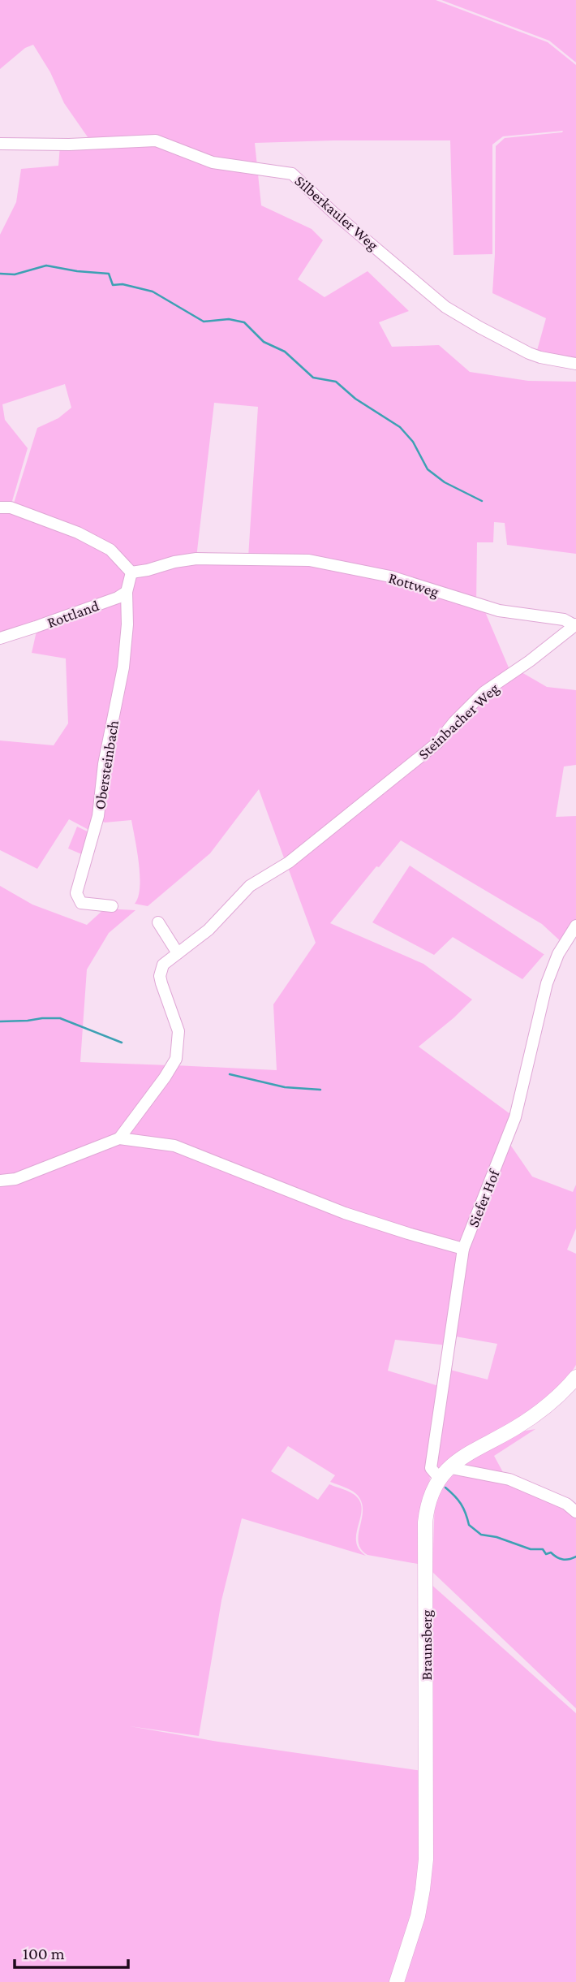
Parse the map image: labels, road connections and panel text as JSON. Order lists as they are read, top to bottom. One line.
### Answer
{"streets":{"main road":["Braunsberg"],"street":["Silberkauler Weg","Rottweg","Rottland","Steinbacher Weg","Obersteinbach","Siefer Hof"]},"crossings":[["Rottweg","Steinbacher Weg"],["Rottland","Obersteinbach"],["Siefer Hof","Braunsberg"]],"scale_bar":"100 m"}
